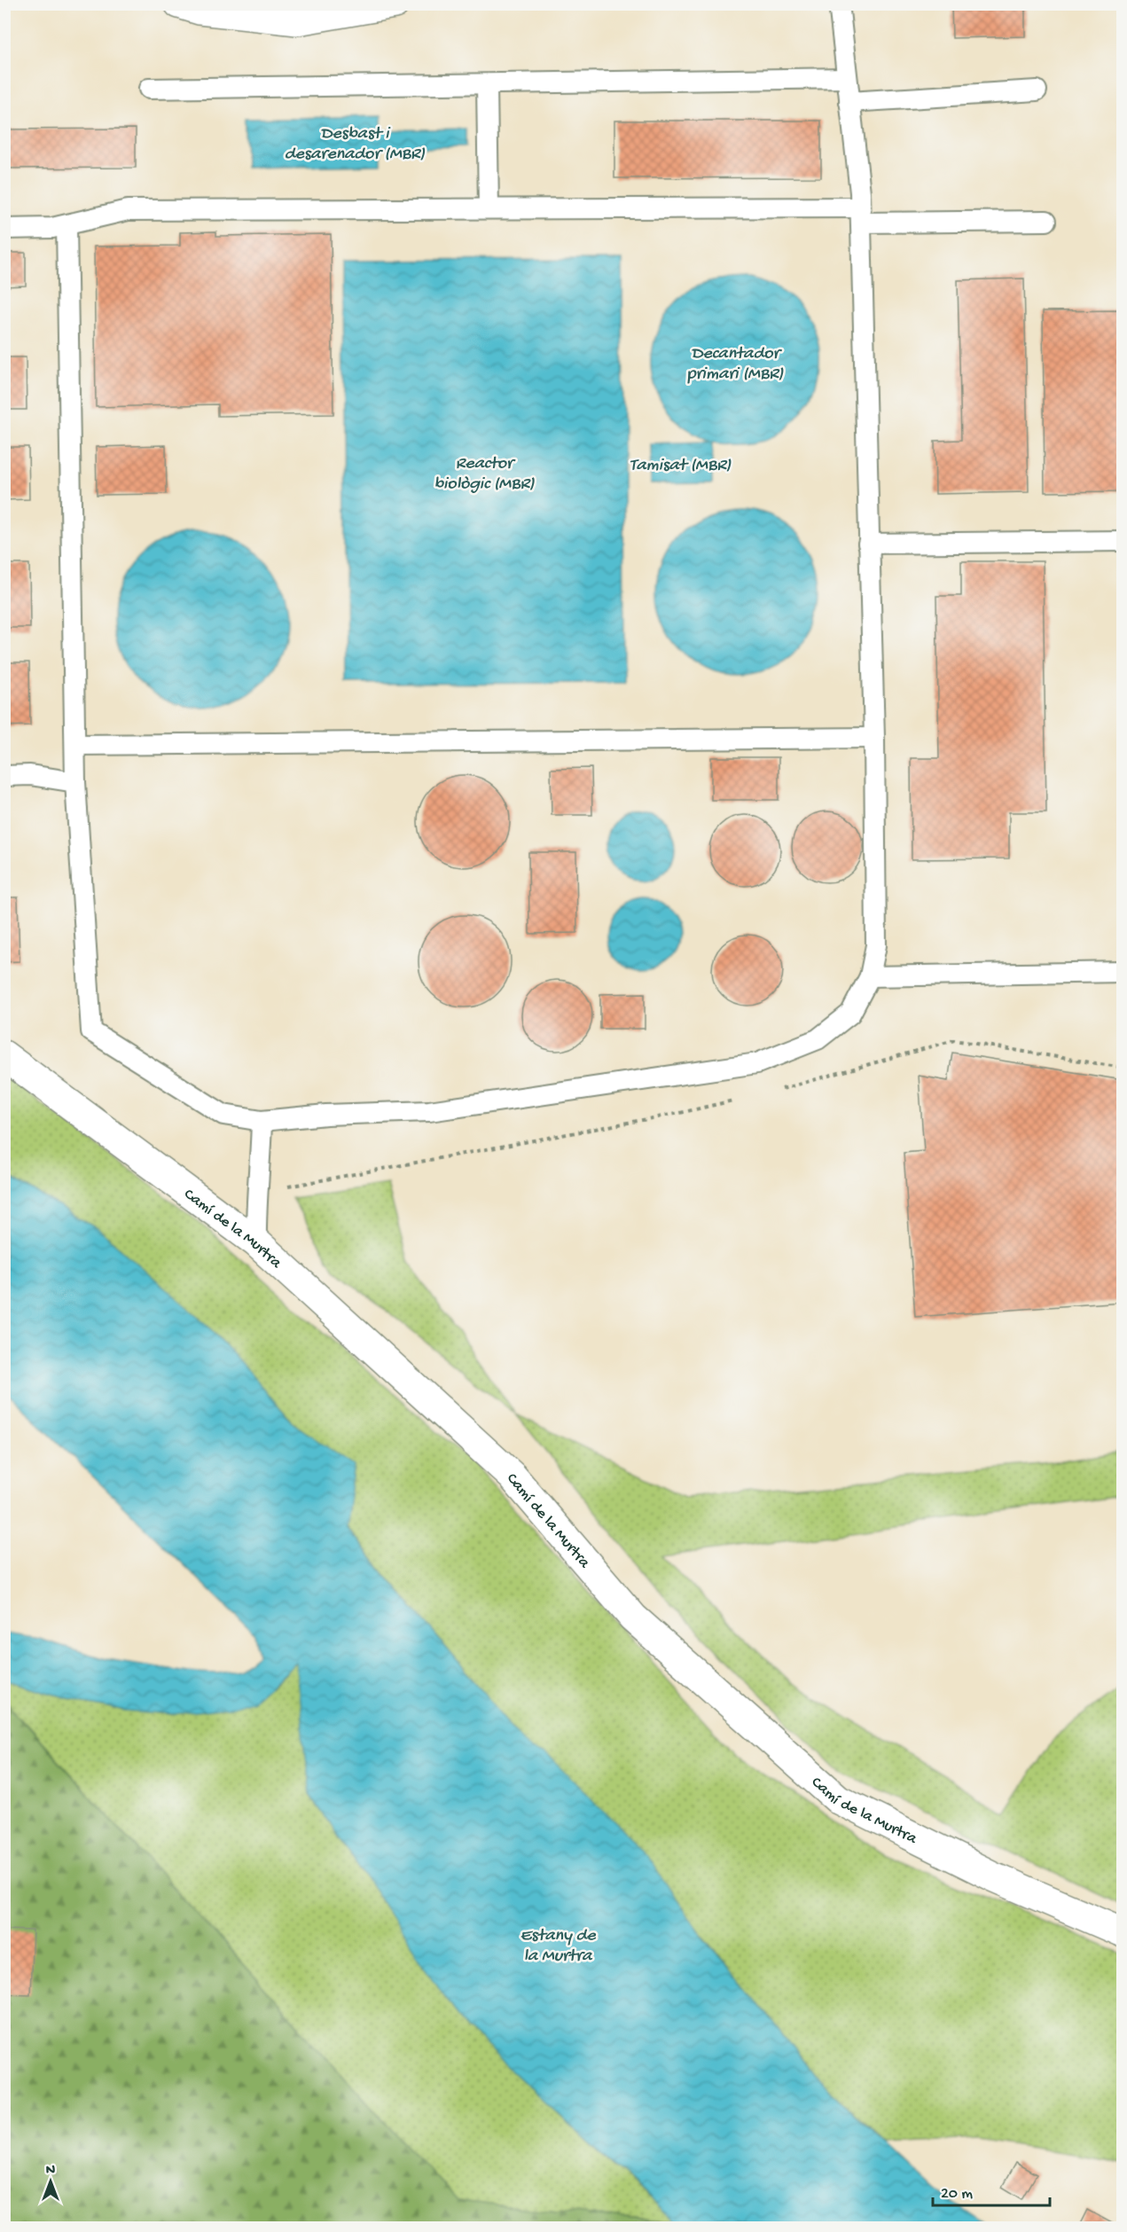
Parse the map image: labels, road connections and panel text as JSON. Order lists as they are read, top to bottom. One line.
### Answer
{"streets":{"street":["Camí de la Murtra"]},"water":["Desbast i desarenador (MBR)","Decantador primari (MBR)","Reactor biològic (MBR)","Tamisat (MBR)","Estany de la Murtra"],"scale_bar":"20 m","north":"top"}
